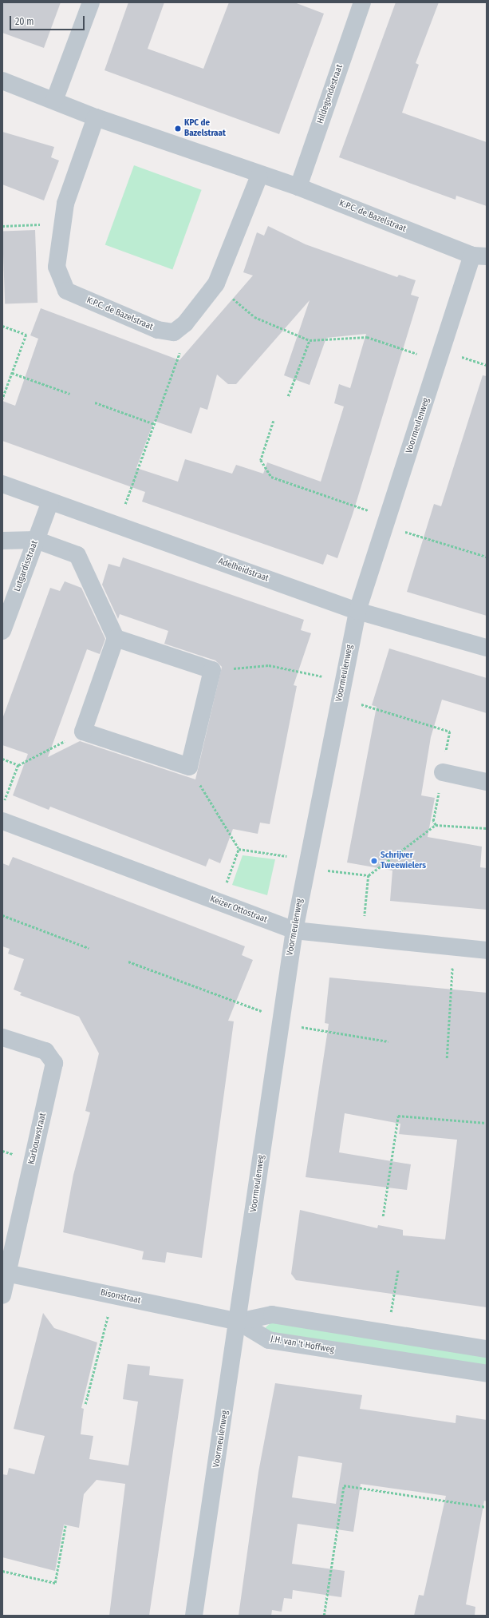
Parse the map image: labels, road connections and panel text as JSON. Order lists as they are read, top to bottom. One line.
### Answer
{"streets":{"street":["Hildegondestraat","K.P.C. de Bazelstraat","Voormeulenweg","Lutgardisstraat","Adelheidstraat","Keizer Ottostraat","Karbouwstraat","Bisonstraat","J.H. van 't Hoffweg"]},"crossings":[["Hildegondestraat","K.P.C. de Bazelstraat"],["K.P.C. de Bazelstraat","Voormeulenweg"],["Voormeulenweg","Adelheidstraat"],["Voormeulenweg","Keizer Ottostraat"],["Voormeulenweg","Bisonstraat"],["Voormeulenweg","J.H. van 't Hoffweg"],["Lutgardisstraat","Adelheidstraat"],["Karbouwstraat","Bisonstraat"],["Bisonstraat","J.H. van 't Hoffweg"]],"places":["KPC de Bazelstraat","Schrijver Tweewielers"],"scale_bar":"20 m"}
